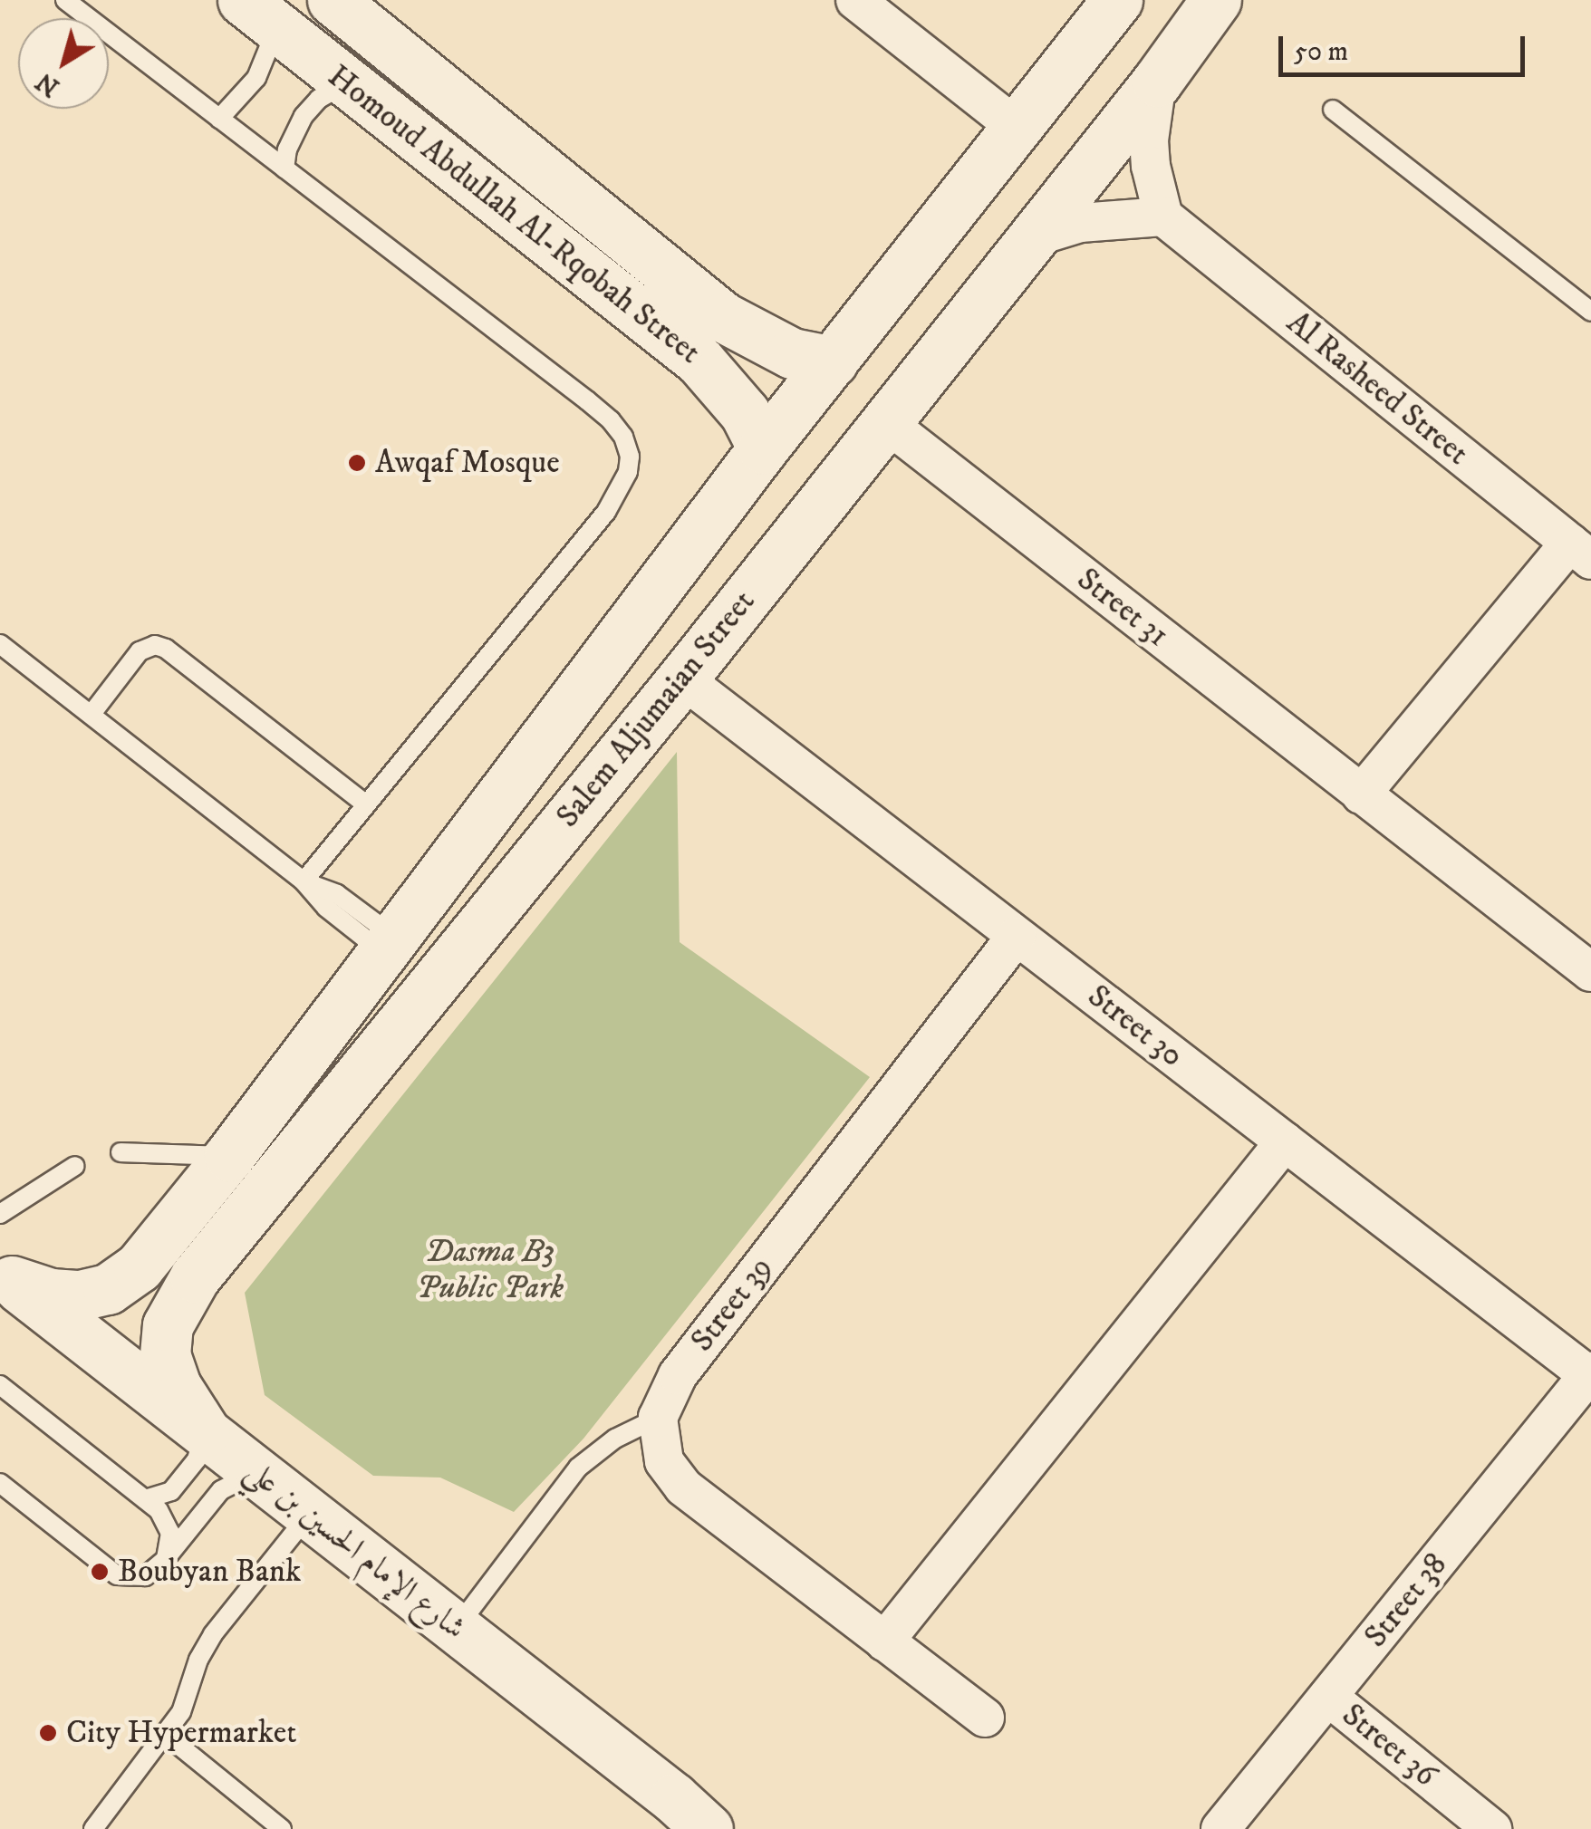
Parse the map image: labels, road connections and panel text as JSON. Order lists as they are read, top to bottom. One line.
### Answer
{"streets":{"street":["Homoud Abdullah Al-Rqobah Street","Al Rasheed Street","Street 31","Salem Aljumaian Street","Street 30","Street 39","شارع الإمام الحسين بن علي","Street 38","Street 36"]},"crossings":[["Homoud Abdullah Al-Rqobah Street","Salem Aljumaian Street"],["Street 31","Salem Aljumaian Street"],["Salem Aljumaian Street","Street 30"],["Salem Aljumaian Street","شارع الإمام الحسين بن علي"],["Street 30","Street 39"],["Street 30","Street 38"],["Street 38","Street 36"]],"parks":["Dasma B3 Public Park"],"places":["Awqaf Mosque","Boubyan Bank","City Hypermarket"],"scale_bar":"50 m","north":"bottom left"}
